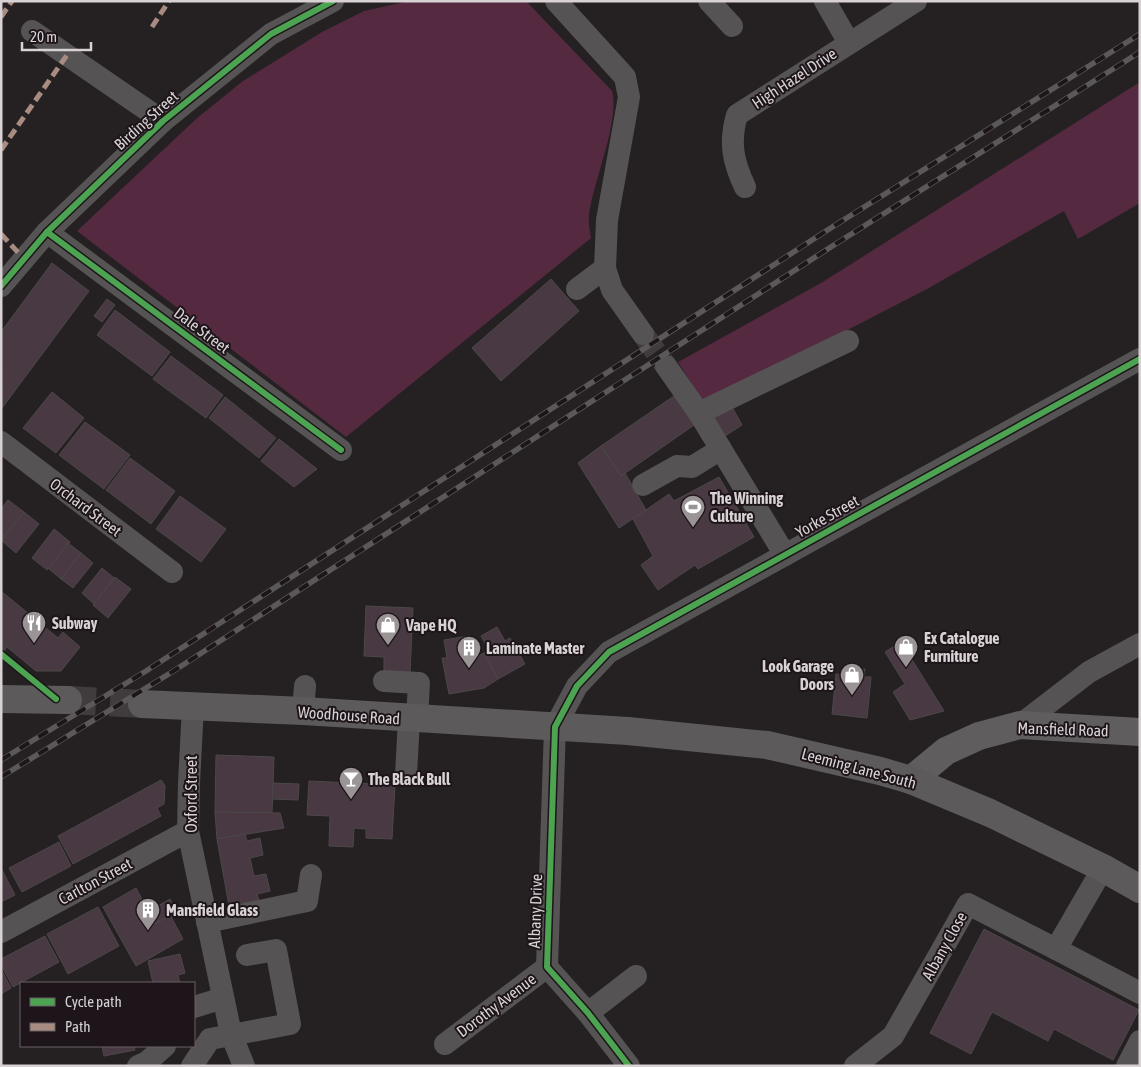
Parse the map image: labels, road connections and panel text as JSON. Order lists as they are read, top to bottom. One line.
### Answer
{"streets":{"highway":["Woodhouse Road","Leeming Lane South"],"main road":["Mansfield Road"],"street":["High Hazel Drive","Birding Street","Dale Street","Orchard Street","Yorke Street","Oxford Street","Carlton Street","Albany Drive","Albany Close","Dorothy Avenue"]},"crossings":[["Birding Street","Dale Street"],["Yorke Street","Woodhouse Road"],["Yorke Street","Leeming Lane South"],["Yorke Street","Albany Drive"],["Woodhouse Road","Leeming Lane South"],["Woodhouse Road","Oxford Street"],["Woodhouse Road","Albany Drive"],["Mansfield Road","Leeming Lane South"],["Leeming Lane South","Albany Drive"],["Oxford Street","Carlton Street"],["Albany Drive","Dorothy Avenue"]],"places":{"sports":["The Winning Culture"],"restaurant":["Subway"],"shop":["Vape HQ","Ex Catalogue Furniture","Look Garage Doors"],"building":["Laminate Master","Mansfield Glass"],"bar":["The Black Bull"]},"legend":["Cycle path","Path"],"scale_bar":"20 m"}
